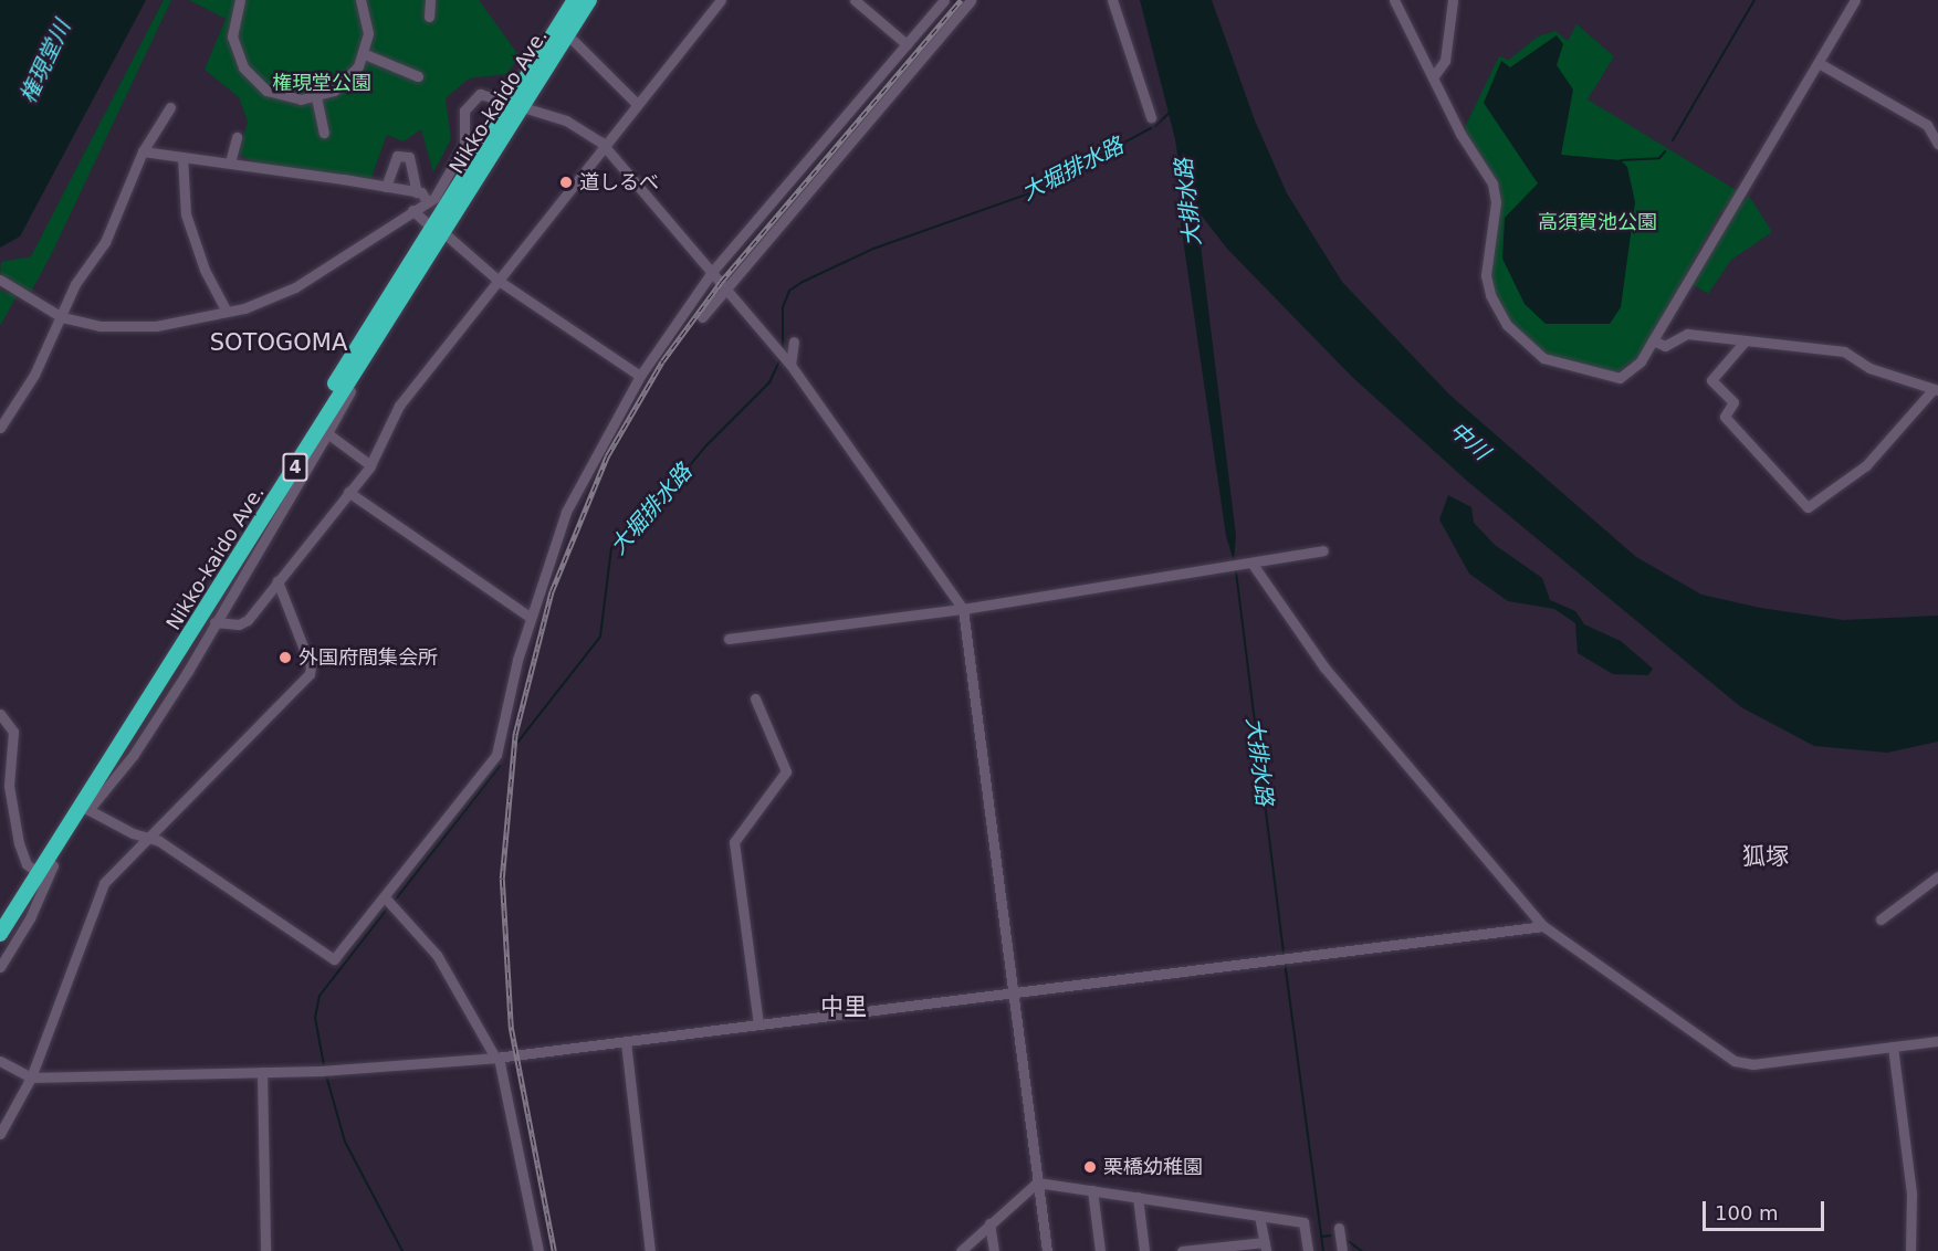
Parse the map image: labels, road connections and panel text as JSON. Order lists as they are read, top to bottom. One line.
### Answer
{"streets":{"highway":["Nikko-kaido Ave.","4"]},"districts":["SOTOGOMA","狐塚","中里"],"water":["権現堂川","大堀排水路","大排水路","中川"],"parks":["権現堂公園","高須賀池公園"],"places":["道しるべ","外国府間集会所","栗橋幼稚園"],"scale_bar":"100 m"}
